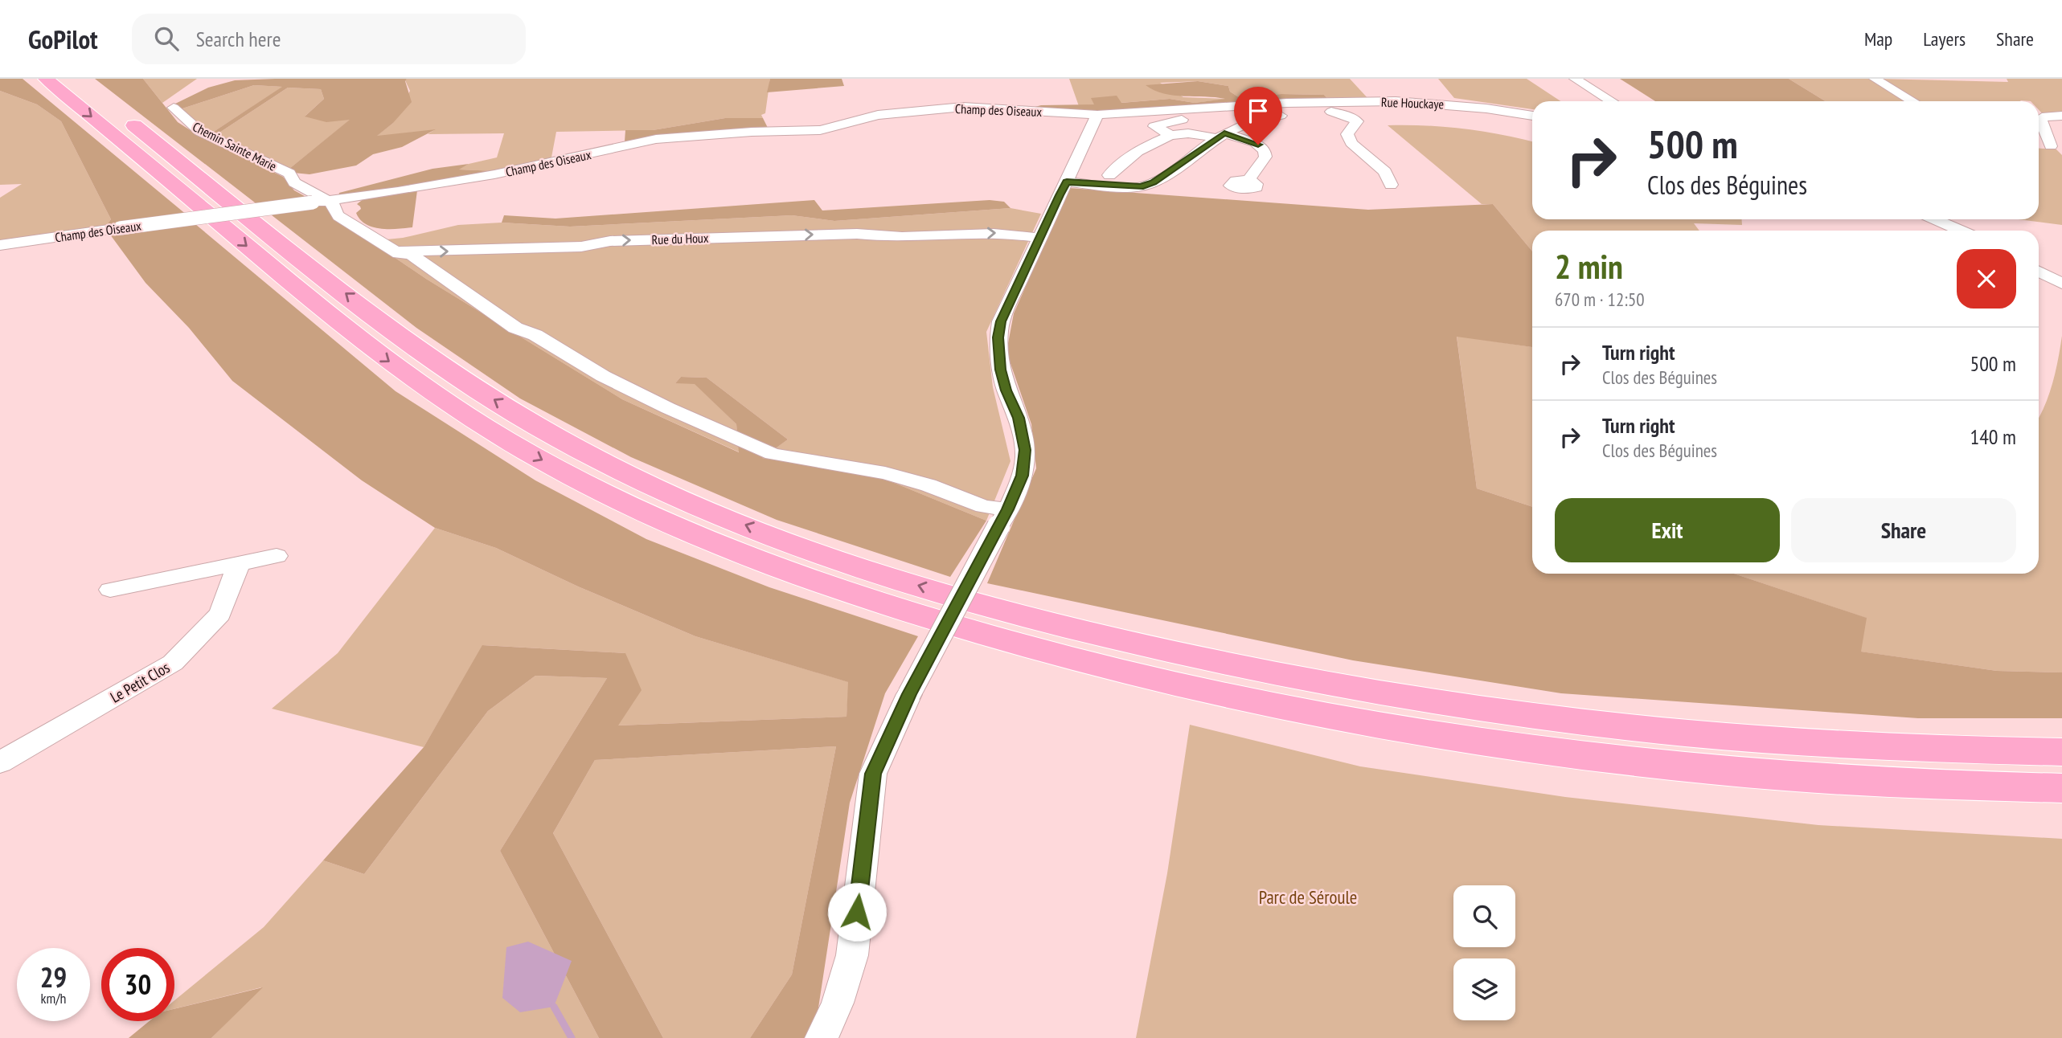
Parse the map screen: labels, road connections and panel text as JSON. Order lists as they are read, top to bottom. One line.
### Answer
{"streets":{"street":["Rue Houckaye","Champ des Oiseaux","Chemin Sainte Marie","Rue du Houx","Le Petit Clos"]},"crossings":[["Rue Houckaye","Champ des Oiseaux"],["Champ des Oiseaux","Chemin Sainte Marie"],["Champ des Oiseaux","Rue du Houx"]],"one_way":["Rue du Houx"],"parks":["Parc de Séroule"],"page":{"header":"GoPilot","search":"Search here","nav":["Map","Layers","Share"],"turn":["500 m","Clos des Béguines"],"heading":["2 min","670 m · 12:50"],"list":[{"name":"Turn right","note":"Clos des Béguines","value":"500 m"},{"name":"Turn right","note":"Clos des Béguines","value":"140 m"}],"buttons":["Exit","Share"],"speed":"29 km/h","limit":"30"}}
